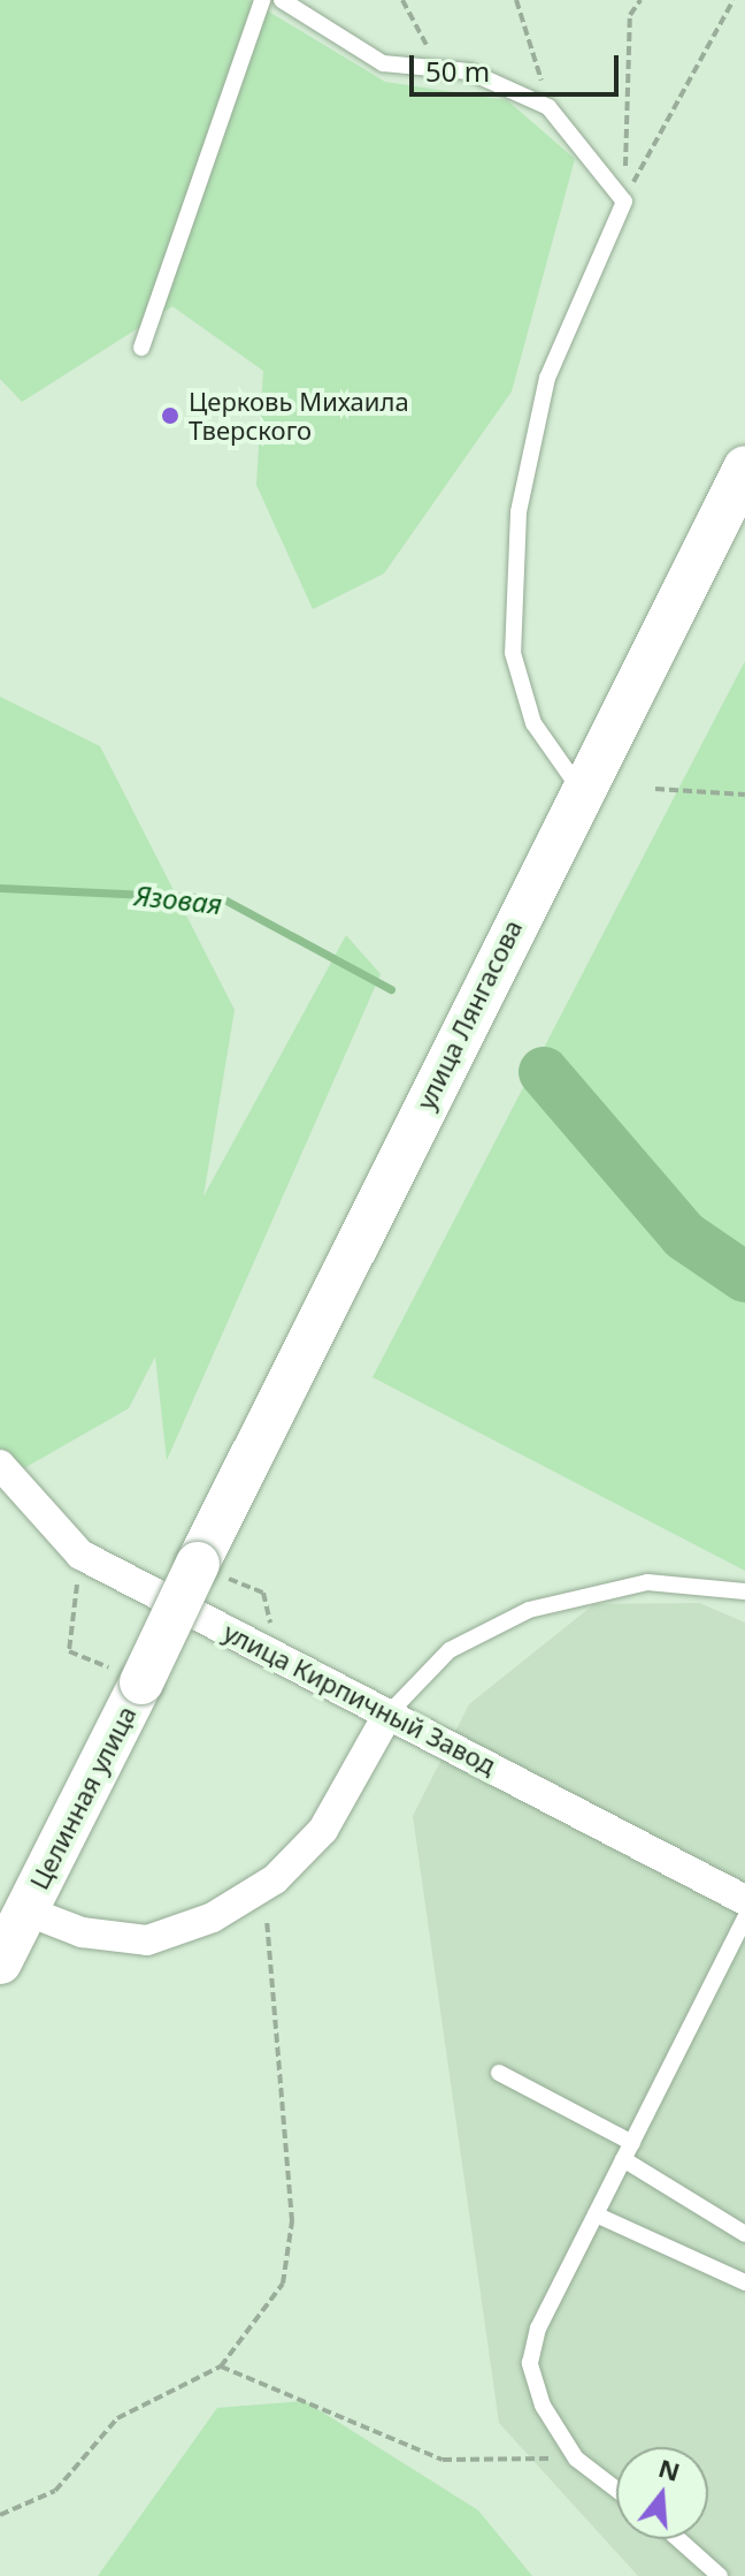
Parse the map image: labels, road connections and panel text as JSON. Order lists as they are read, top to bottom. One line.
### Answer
{"streets":{"main road":["улица Лянгасова","Целинная улица"],"street":["улица Кирпичный Завод"]},"crossings":[["улица Лянгасова","Целинная улица"]],"water":["Язовая"],"places":["Церковь Михаила Тверского"],"scale_bar":"50 m","north":"top"}
